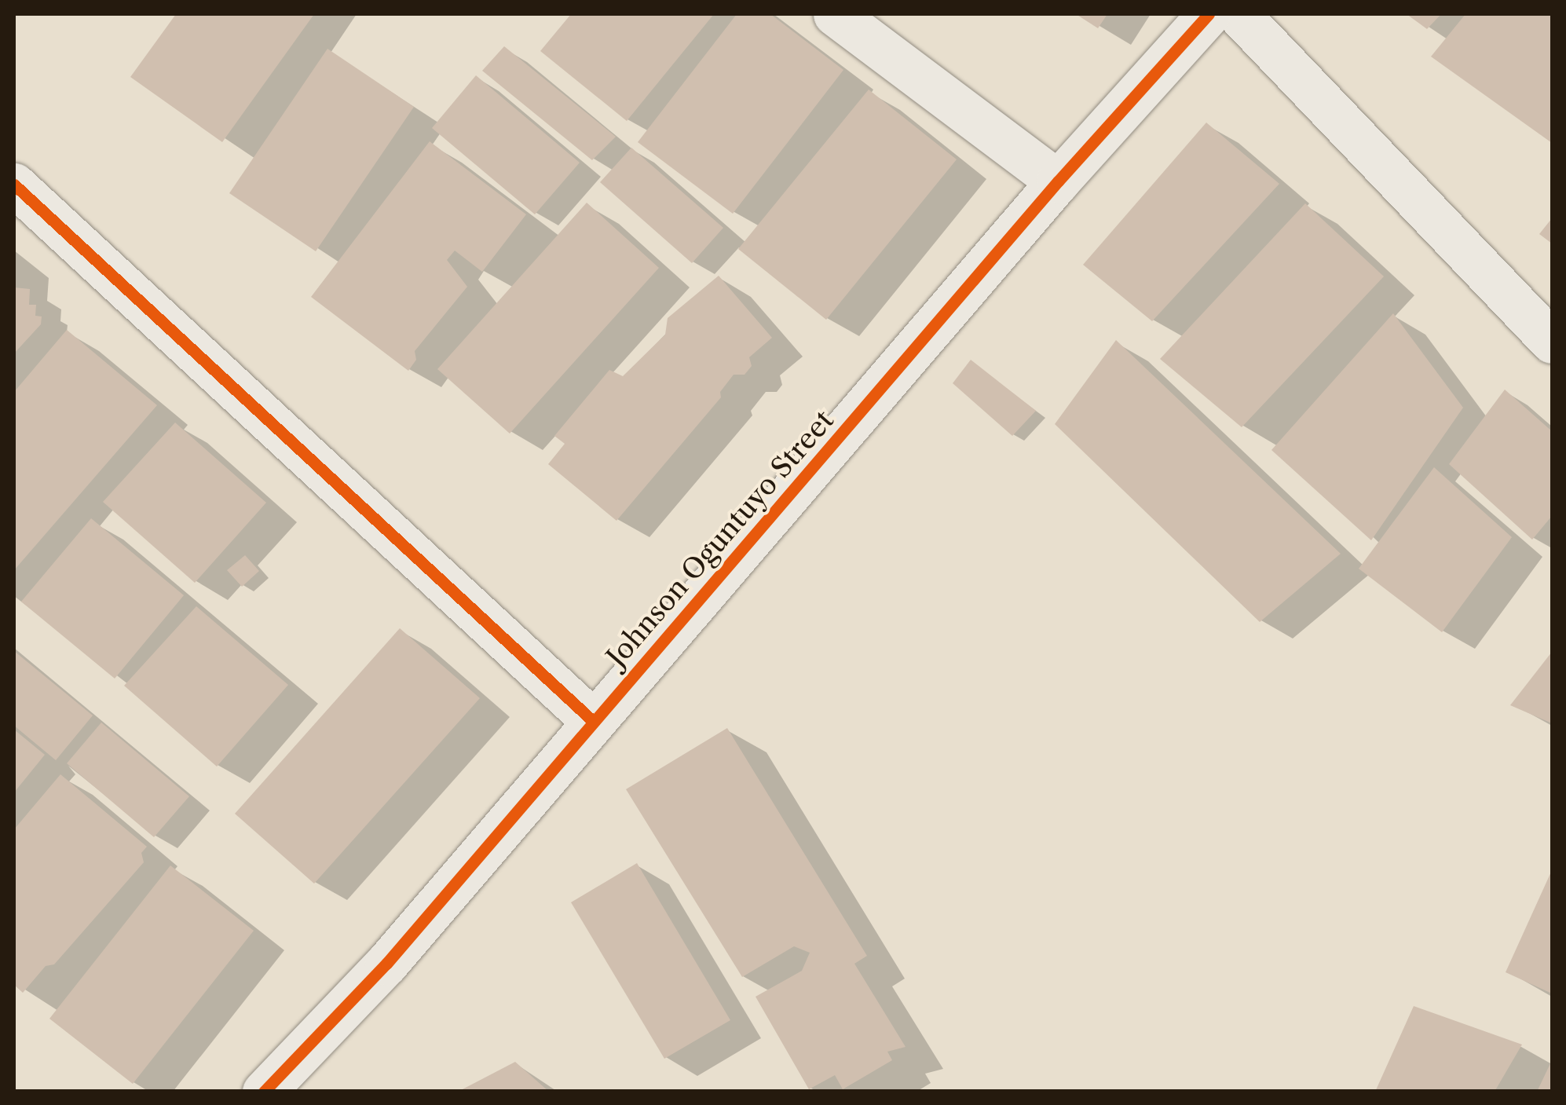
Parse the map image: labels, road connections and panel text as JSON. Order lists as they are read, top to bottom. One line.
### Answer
{"streets":{"street":["Johnson Oguntuyo Street"]}}
